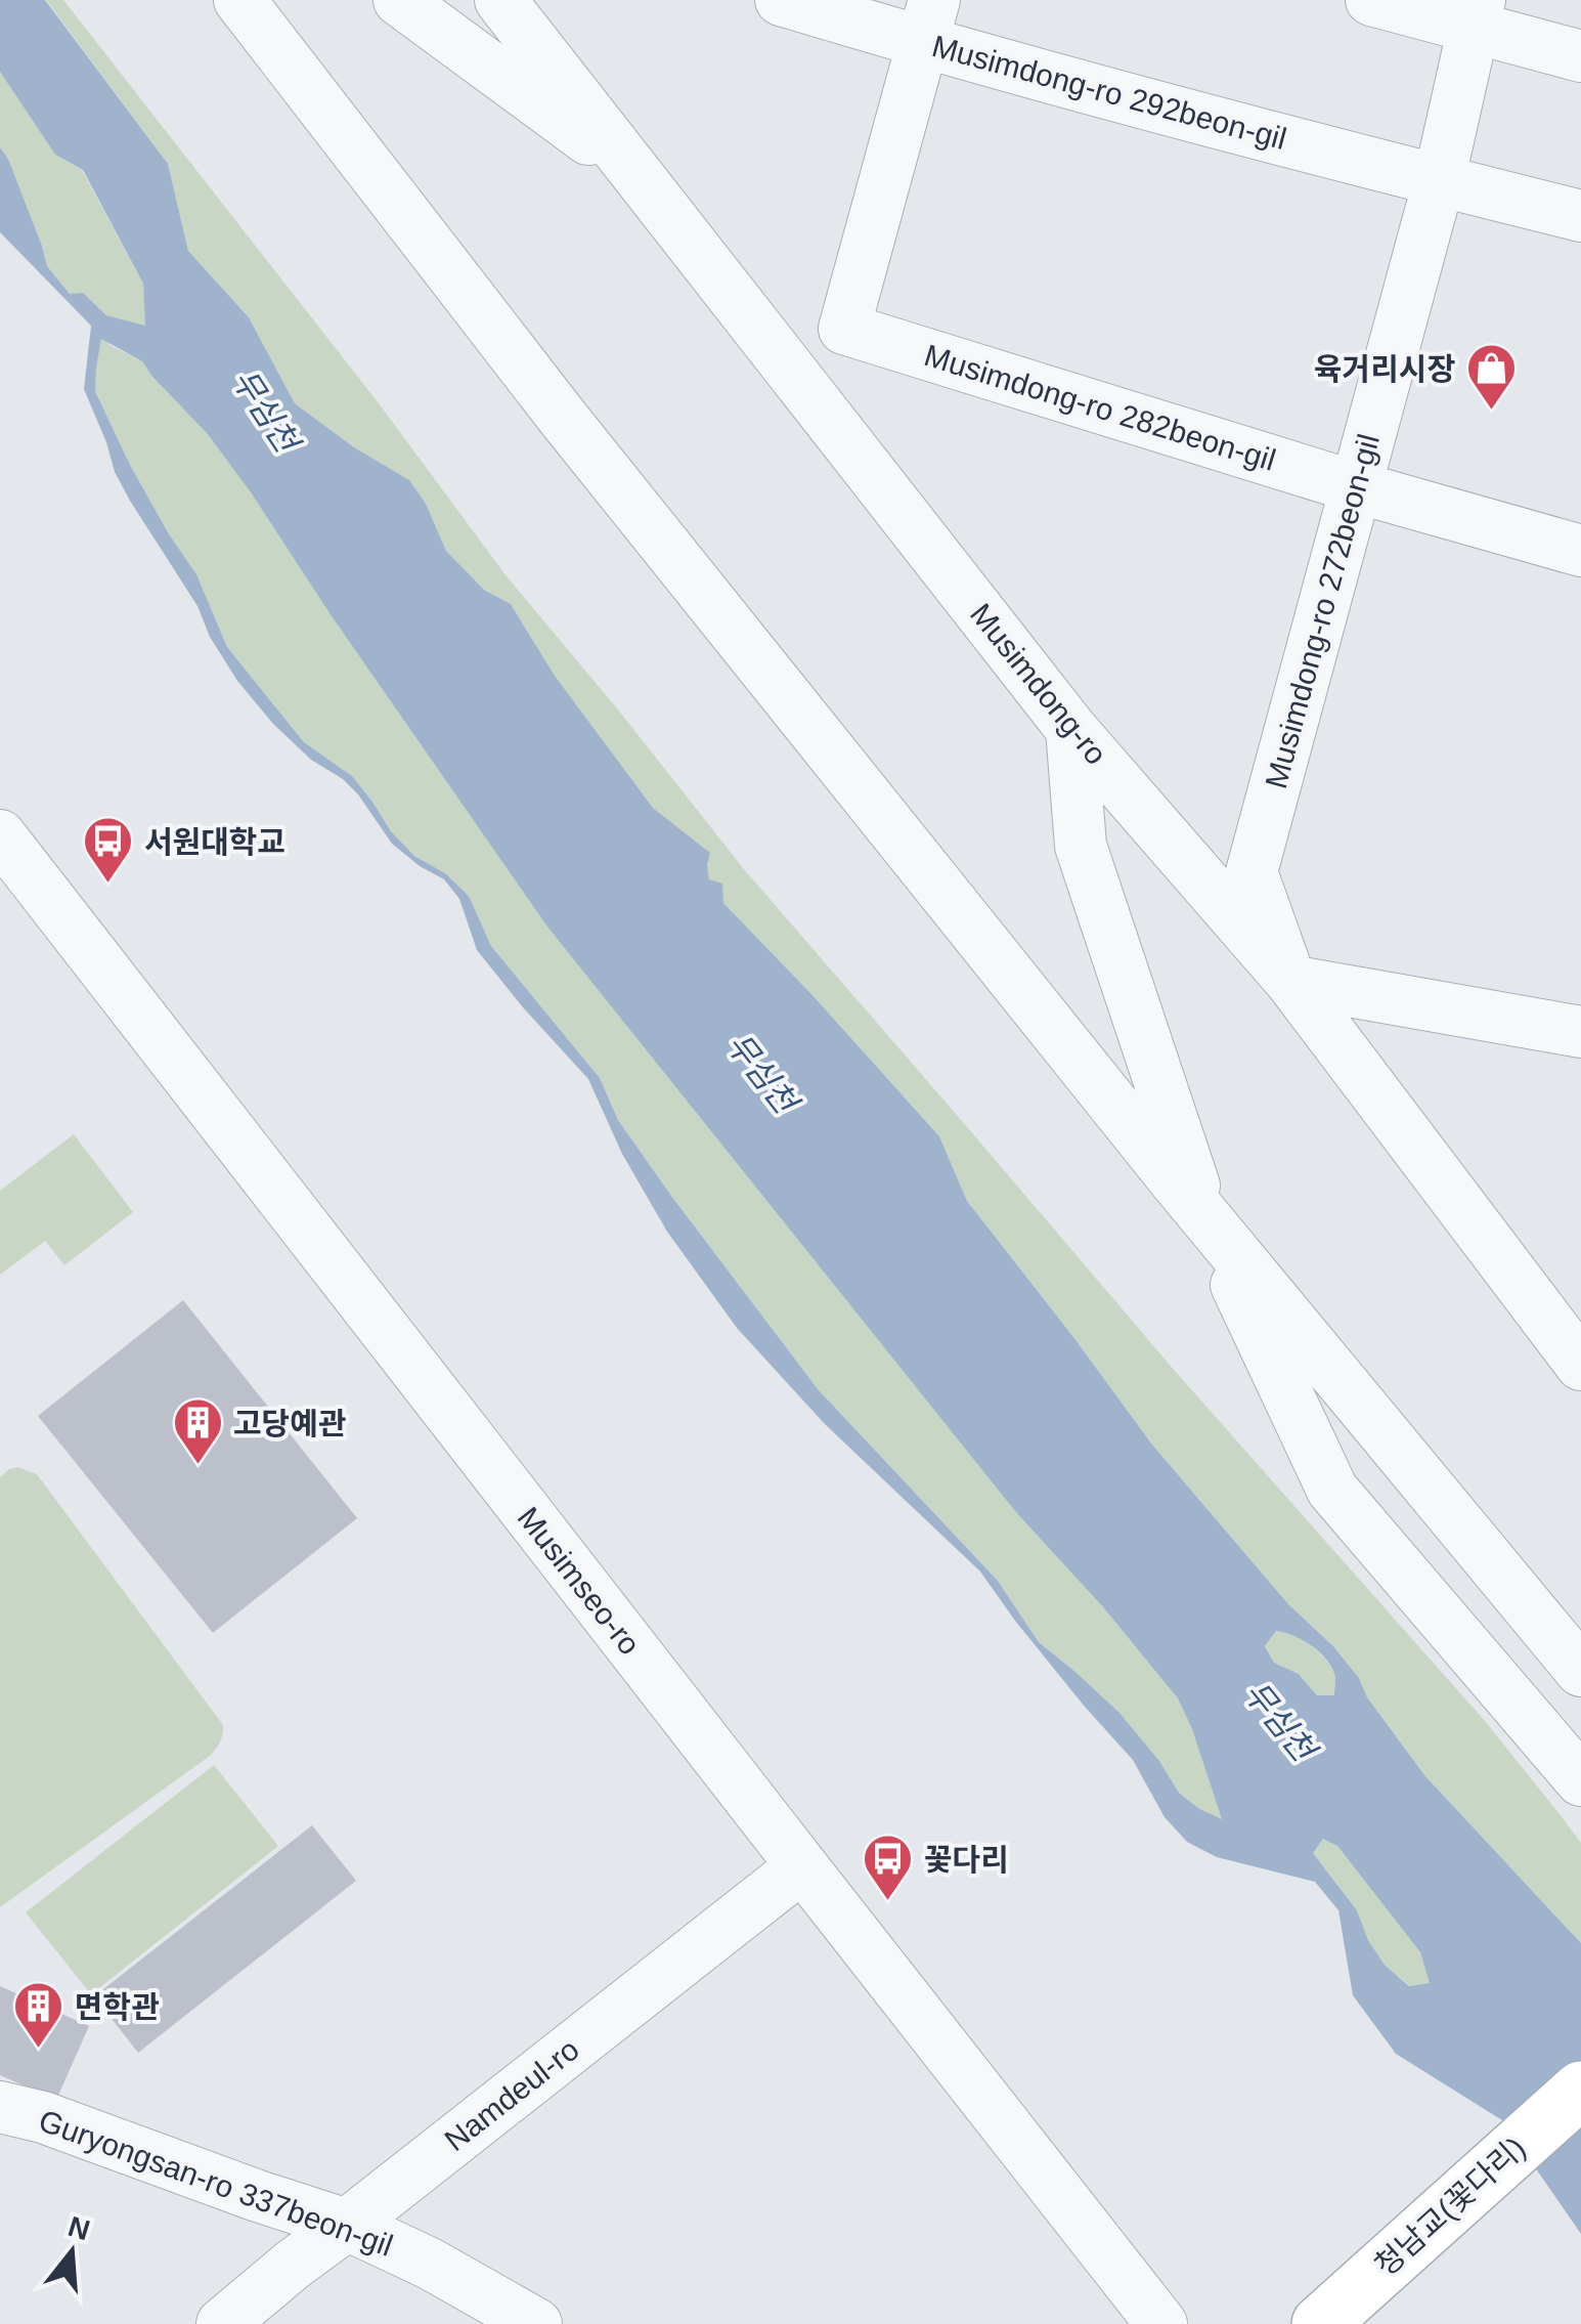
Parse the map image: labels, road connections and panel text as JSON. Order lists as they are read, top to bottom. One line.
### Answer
{"streets":{"main road":["청남교(꽃다리)"],"street":["Musimdong-ro 292beon-gil","Musimdong-ro 282beon-gil","Musimdong-ro 272beon-gil","Musimdong-ro","Musimseo-ro","Namdeul-ro","Guryongsan-ro 337beon-gil"]},"crossings":[["Musimdong-ro 292beon-gil","Musimdong-ro 272beon-gil"],["Musimdong-ro 282beon-gil","Musimdong-ro 272beon-gil"],["Musimdong-ro 272beon-gil","Musimdong-ro"],["Musimseo-ro","Namdeul-ro"],["Namdeul-ro","Guryongsan-ro 337beon-gil"]],"water":["무심천"],"places":{"shop":["육거리시장"],"bus stop":["서원대학교","꽃다리"],"building":["고당예관","면학관"]},"north":"top"}
